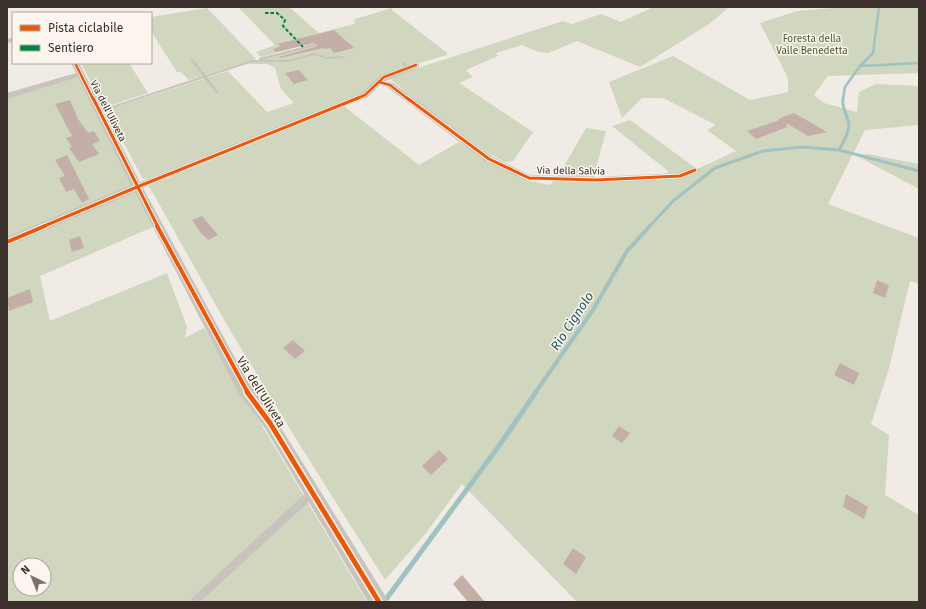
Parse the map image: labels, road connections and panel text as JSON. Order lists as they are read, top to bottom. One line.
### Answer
{"streets":{"street":["Via dell'Uliveta","Via della Salvia"]},"water":["Rio Cignolo"],"parks":["Foresta della Valle Benedetta"],"legend":["Pista ciclabile","Sentiero"],"north":"top left"}
